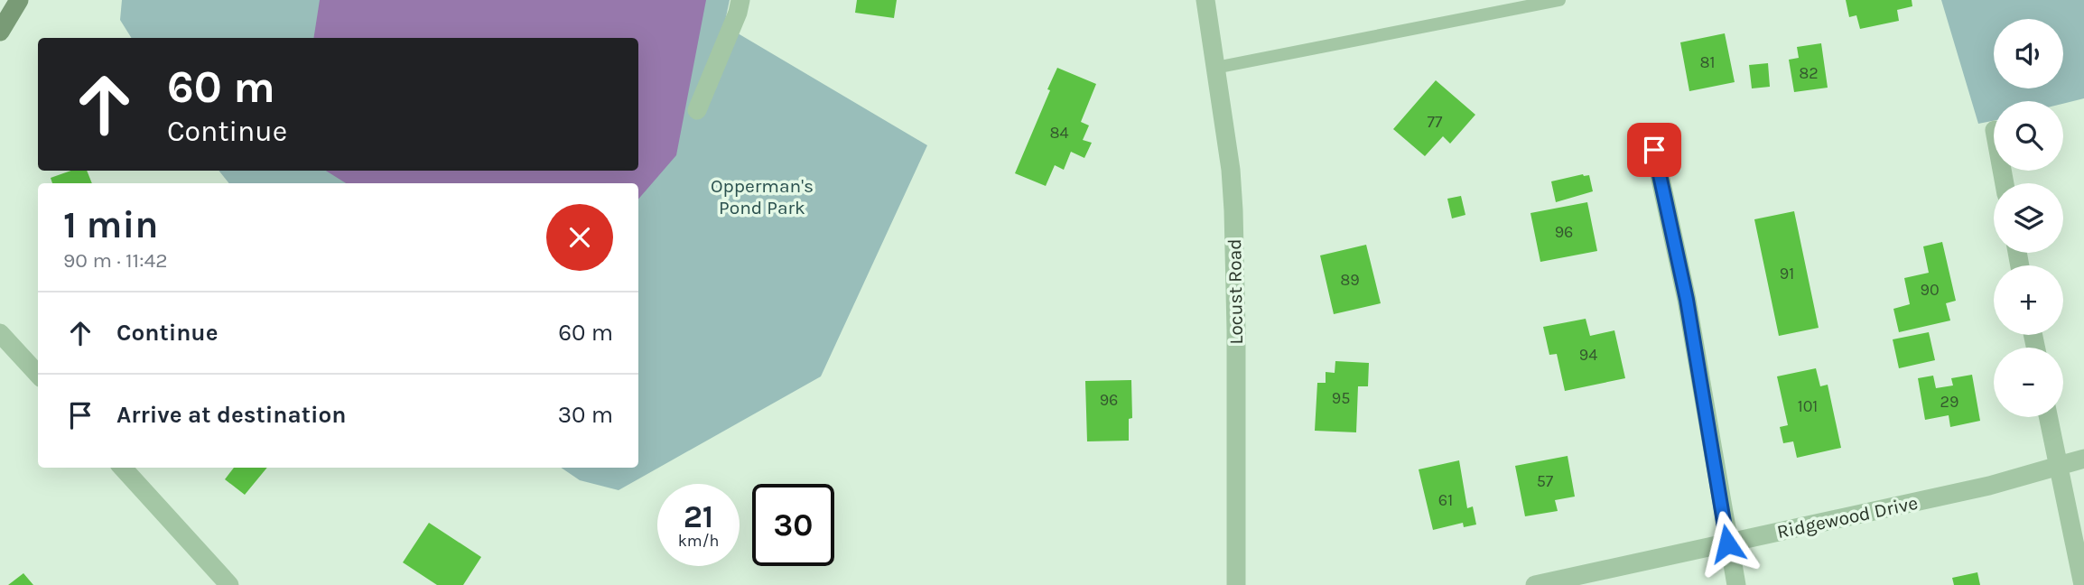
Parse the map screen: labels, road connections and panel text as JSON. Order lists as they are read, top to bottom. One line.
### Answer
{"streets":{"street":["Locust Road","Ridgewood Drive"]},"parks":["Opperman's Pond Park"],"house_numbers":["81","82","77","84","96","91","89","90","94","95","96","29","101","57","61"],"page":{"map_buttons":["+","−"],"turn":["60 m","Continue"],"heading":["1 min","90 m · 11:42"],"list":[{"name":"Continue","value":"60 m"},{"name":"Arrive at destination","value":"30 m"}],"speed":"21 km/h","limit":"30"}}
